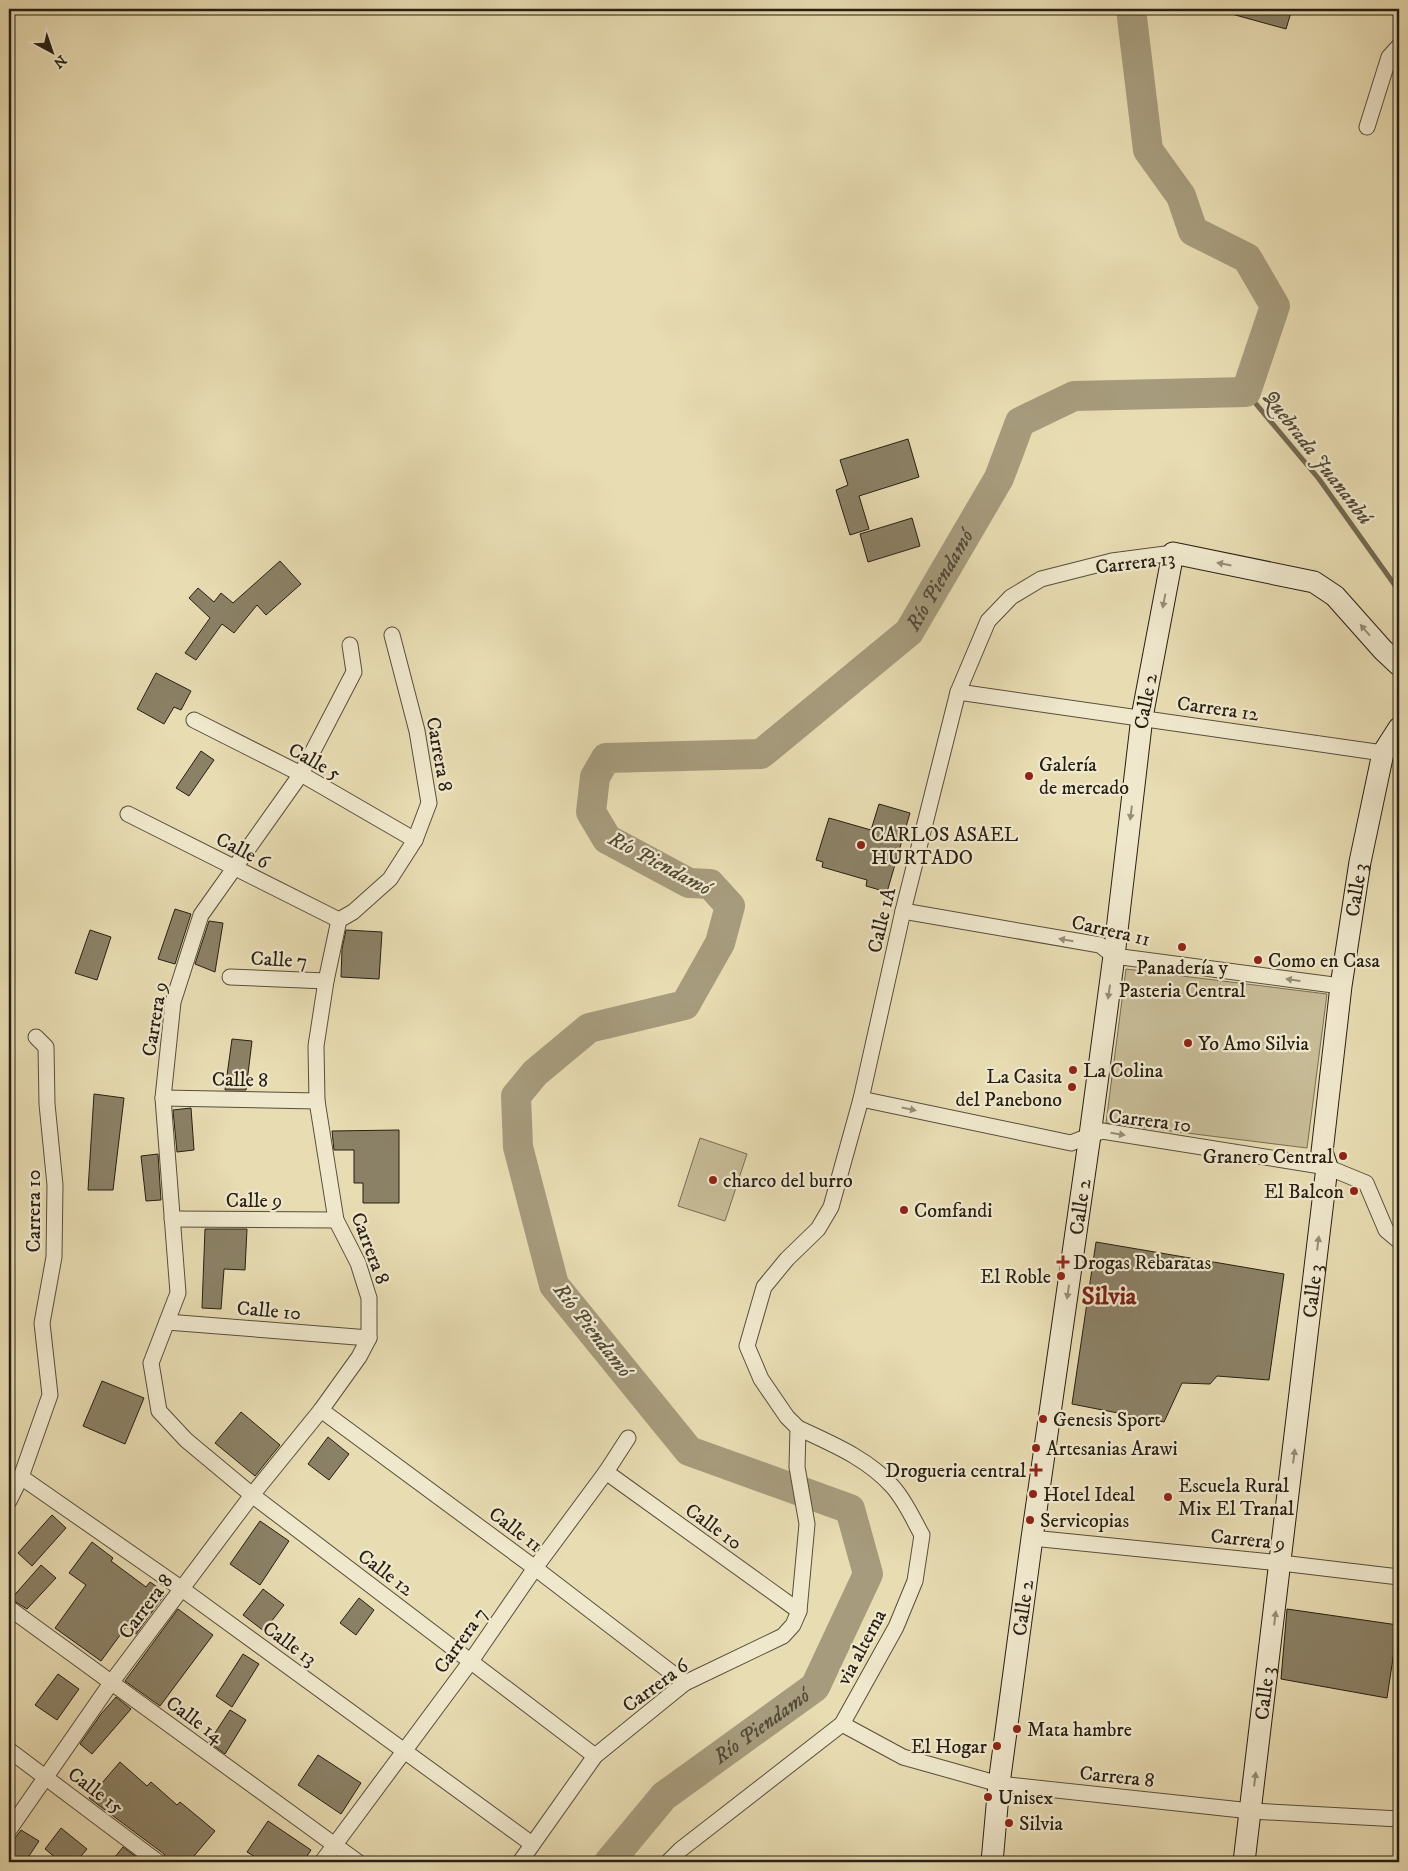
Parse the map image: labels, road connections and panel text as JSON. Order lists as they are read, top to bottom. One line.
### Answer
{"streets":{"main road":["Carrera 13","Calle 2","Calle 3"],"street":["Carrera 12","Carrera 8","Calle 5","Calle 6","Calle 1A","Carrera 11","Calle 7","Carrera 9","Calle 8","Carrera 10","Calle 9","Calle 10","Calle 11","Calle 12","Carrera 7","Calle 13","via alterna","Carrera 6","Calle 14","Calle 15"]},"crossings":[["Carrera 13","Calle 2"],["Carrera 13","Carrera 12"],["Carrera 13","Calle 1A"],["Calle 2","Carrera 12"],["Calle 2","Carrera 8"],["Calle 2","Carrera 11"],["Calle 2","Carrera 9"],["Calle 2","Carrera 10"],["Carrera 12","Calle 3"],["Carrera 12","Calle 1A"],["Carrera 8","Calle 5"],["Carrera 8","Calle 6"],["Carrera 8","Calle 3"],["Carrera 8","Calle 7"],["Carrera 8","Calle 8"],["Carrera 8","Calle 9"],["Carrera 8","Calle 10"],["Carrera 8","Calle 11"],["Carrera 8","Calle 12"],["Carrera 8","Calle 13"],["Carrera 8","via alterna"],["Carrera 8","Calle 14"],["Carrera 8","Calle 15"],["Calle 5","Carrera 9"],["Calle 6","Carrera 9"],["Calle 3","Carrera 11"],["Calle 3","Carrera 9"],["Calle 3","Carrera 10"],["Calle 1A","Carrera 11"],["Calle 1A","Carrera 10"],["Calle 1A","via alterna"],["Calle 1A","Carrera 6"],["Carrera 9","Calle 8"],["Carrera 9","Calle 9"],["Carrera 9","Calle 10"],["Carrera 9","Calle 12"],["Carrera 10","Calle 13"],["Calle 10","Carrera 7"],["Calle 10","Carrera 6"],["Calle 11","Carrera 7"],["Calle 11","Carrera 6"],["Calle 12","Carrera 7"],["Calle 12","Carrera 6"],["Carrera 7","Calle 13"],["Carrera 7","Calle 14"],["Calle 13","Carrera 6"],["via alterna","Carrera 6"]],"one_way":["Carrera 13","Calle 2","Calle 3","Carrera 11","Carrera 10"],"districts":["Silvia"],"water":["Quebrada Juananbú","Río Piendamó"],"places":{"other":["Galería de mercado","CARLOS ASAEL HURTADO","Panadería y Pasteria Central","Como en Casa","Yo Amo Silvia","La Colina","La Casita del Panebono","Granero Central","charco del burro","El Balcon","Comfandi","El Roble","Genesis Sport","Artesanias Arawi","Hotel Ideal","Escuela Rural Mix El Tranal","Servicopias","Mata hambre","El Hogar","Unisex","Silvia"],"health":["Drogas Rebaratas","Drogueria central"]},"north":"bottom right"}
